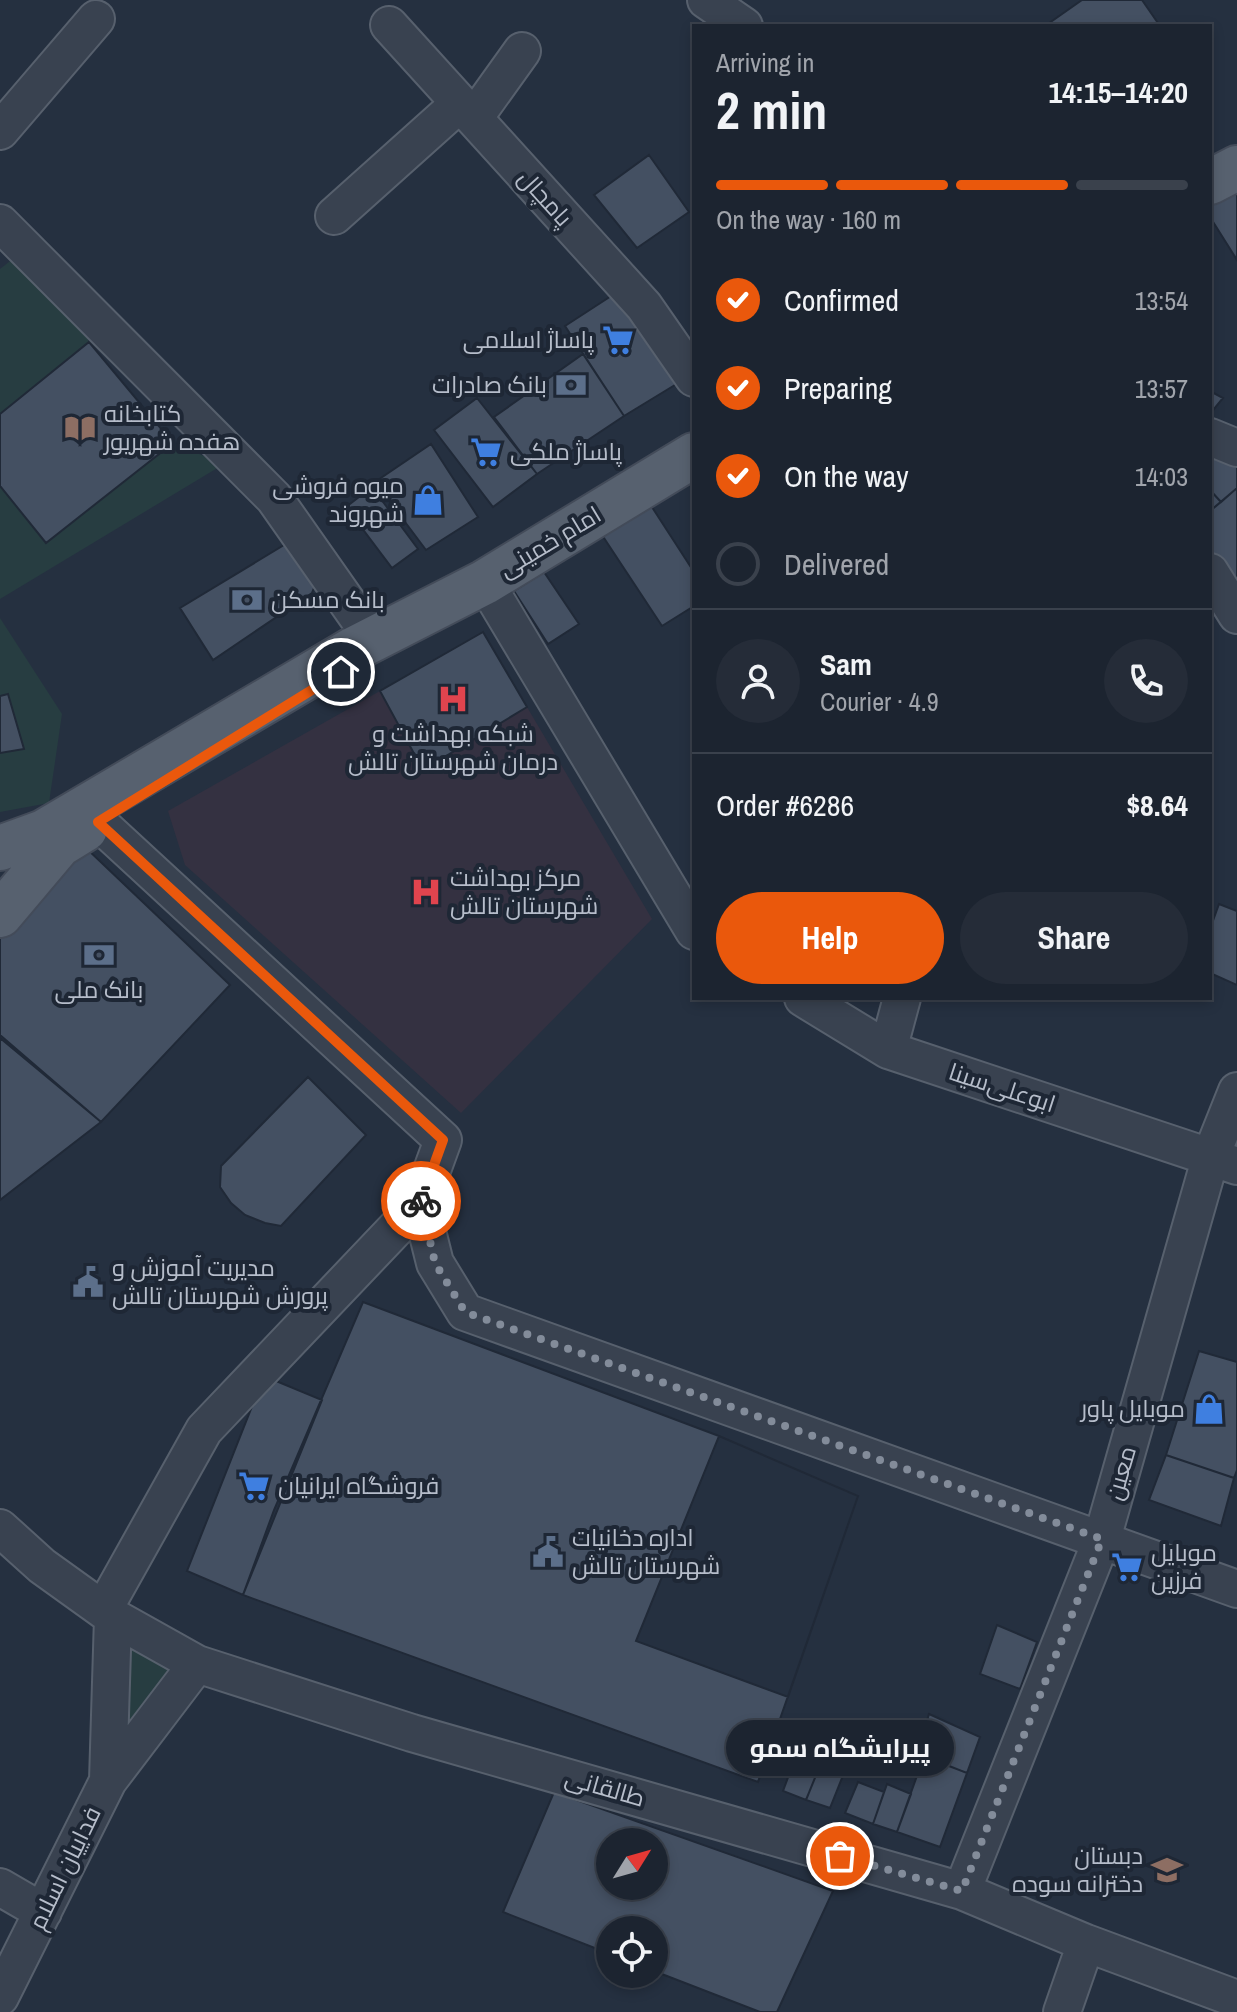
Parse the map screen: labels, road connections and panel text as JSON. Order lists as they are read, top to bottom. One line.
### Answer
{"streets":{"main road":["امام خمینی"],"street":["پامچال","ابوعلی‌سینا","معین","طالقانی","فداییان اسلام"]},"crossings":[["ابوعلی‌سینا","معین"],["معین","طالقانی"],["طالقانی","فداییان اسلام"]],"places":{"supermarket":["پاساژ اسلامی","پاساژ ملکی","فروشگاه ایرانیان","موبایل فرزین"],"bank":["بانک صادرات","بانک مسکن","بانک ملی"],"library":["کتابخانه هفده شهریور"],"shop":["میوه فروشی شهروند","موبایل پاور"],"hospital":["شبکه بهداشت و درمان شهرستان تالش","مرکز بهداشت شهرستان تالش"],"public building":["مدیریت آموزش و پرورش شهرستان تالش","اداره دخانیات شهرستان تالش"],"other":["پیرایشگاه سمو"],"school or university":["دبستان دخترانه سوده"]},"north":"top right","page":{"heading":["2 min","Arriving in","14:15–14:20"],"panel":["Sam","Courier · 4.9","Order #6286","$8.64"],"bar":"On the way · 160 m","list":[["Confirmed","13:54"],["Preparing","13:57"],["On the way","14:03"],"Delivered"],"buttons":["Help","Share"],"bubble":"پیرایشگاه سمو"}}
